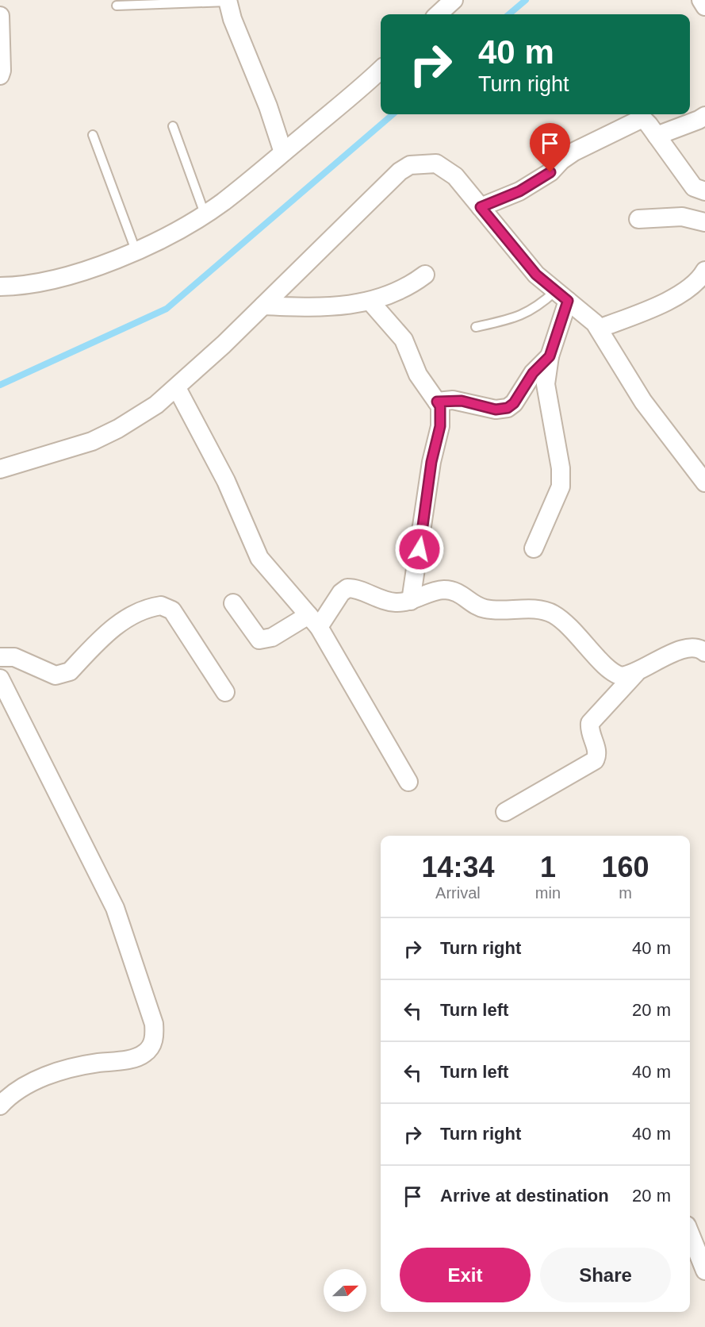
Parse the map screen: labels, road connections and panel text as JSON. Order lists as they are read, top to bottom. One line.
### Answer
{"north":"right","page":{"turn":["40 m","Turn right"],"eta":["14:34","Arrival","1","min","160","m"],"list":[{"name":"Turn right","value":"40 m"},{"name":"Turn left","value":"20 m"},{"name":"Turn left","value":"40 m"},{"name":"Turn right","value":"40 m"},{"name":"Arrive at destination","value":"20 m"}],"buttons":["Exit","Share"]}}
